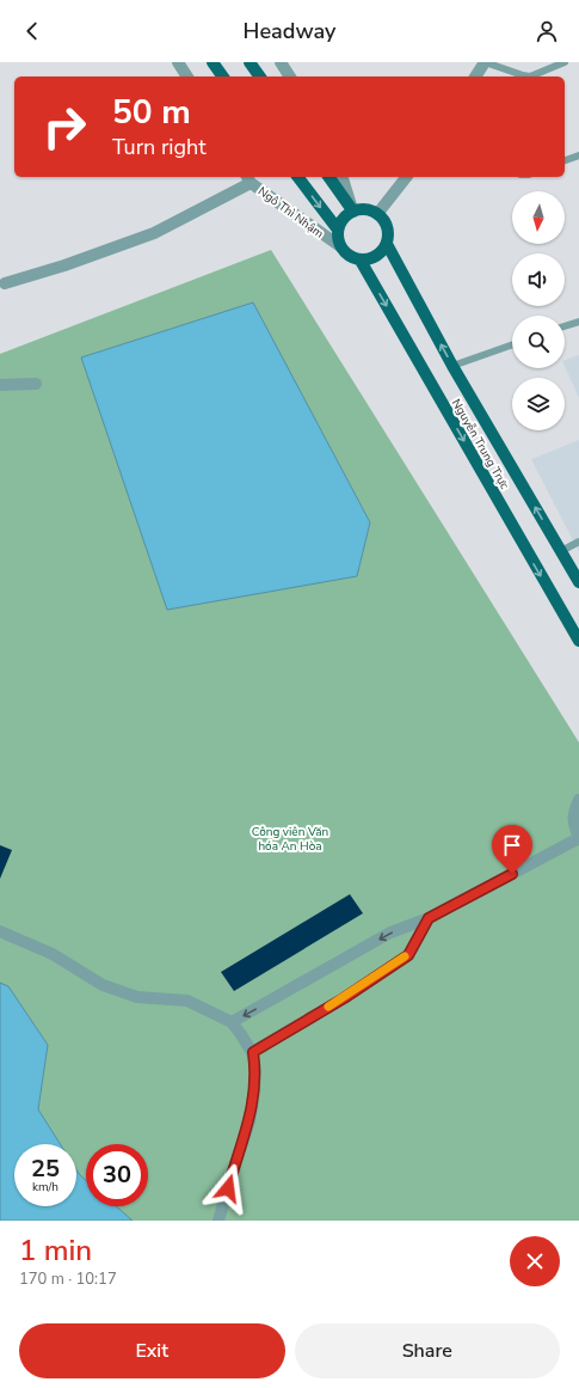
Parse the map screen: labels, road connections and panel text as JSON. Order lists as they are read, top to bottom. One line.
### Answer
{"streets":{"main road":["Nguyễn Trung Trực"],"street":["Ngô Thì Nhậm"]},"crossings":[["Ngô Thì Nhậm","Nguyễn Trung Trực"]],"parks":["Công viên Văn hóa An Hòa"],"north":"bottom","page":{"header":"Headway","turn":["50 m","Turn right"],"speed":"25 km/h","limit":"30","heading":["1 min","170 m · 10:17"],"buttons":["Exit","Share"]}}
